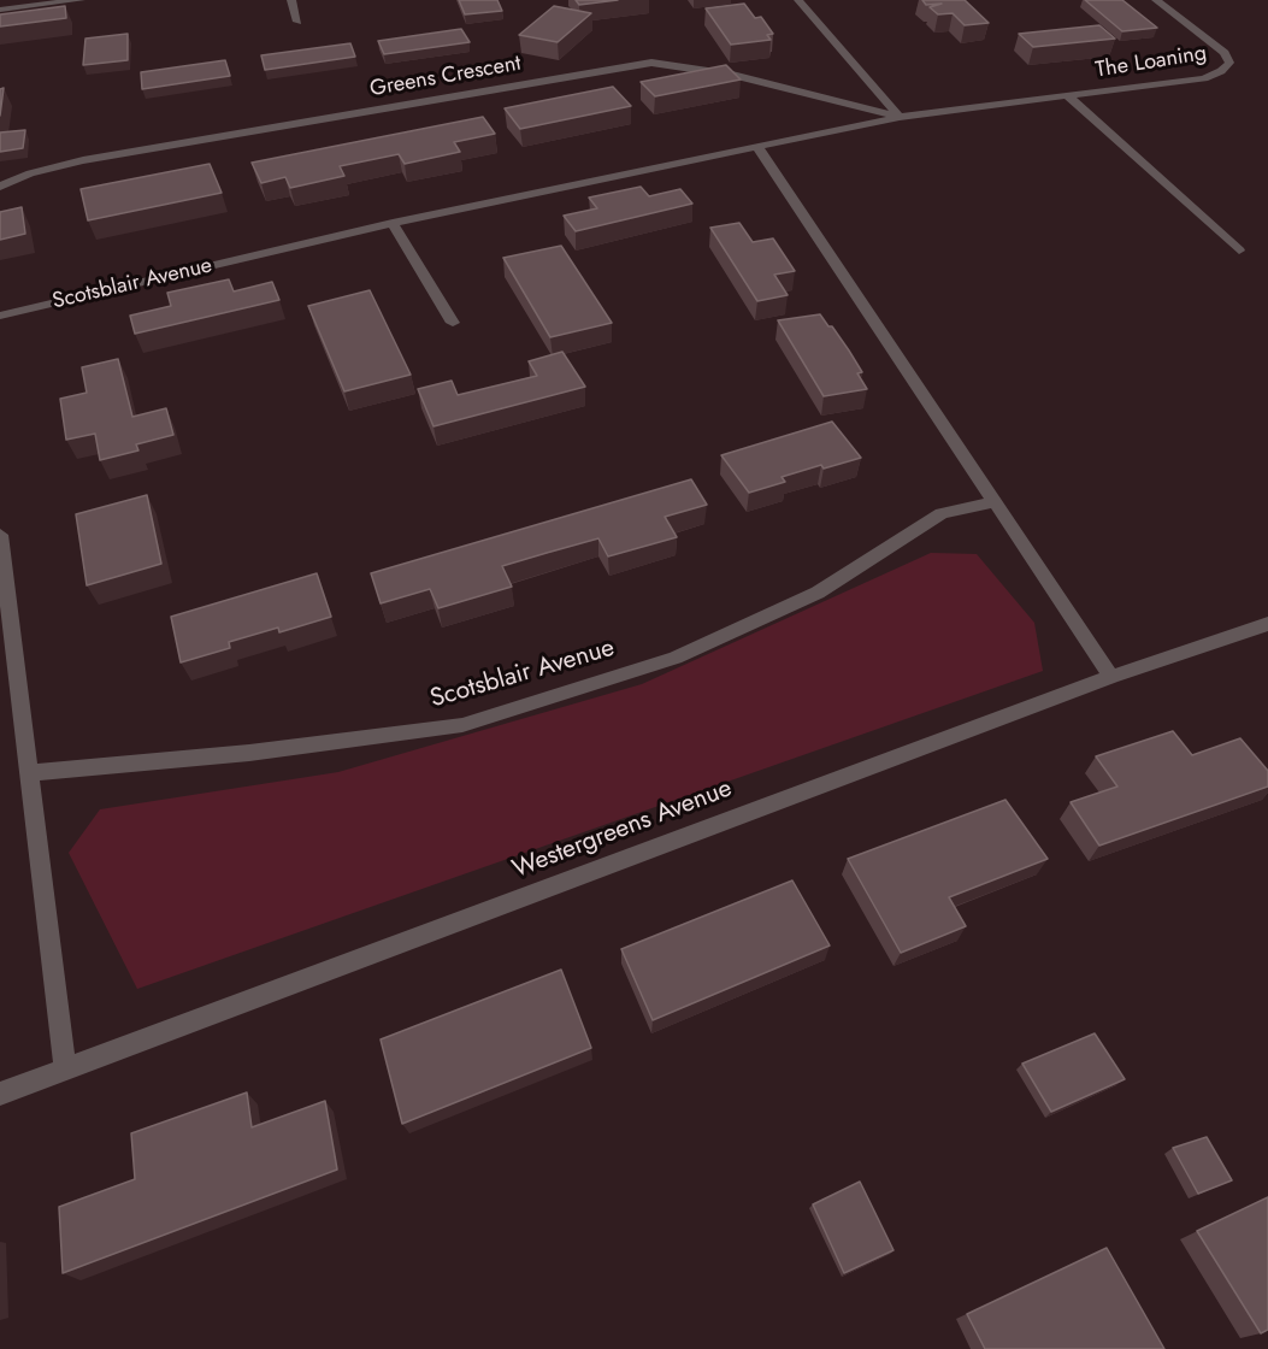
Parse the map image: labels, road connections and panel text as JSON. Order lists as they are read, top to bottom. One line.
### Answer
{"streets":{"street":["The Loaning","Greens Crescent","Scotsblair Avenue","Westergreens Avenue"]},"crossings":[["The Loaning","Greens Crescent"],["The Loaning","Scotsblair Avenue"],["Greens Crescent","Scotsblair Avenue"]]}
